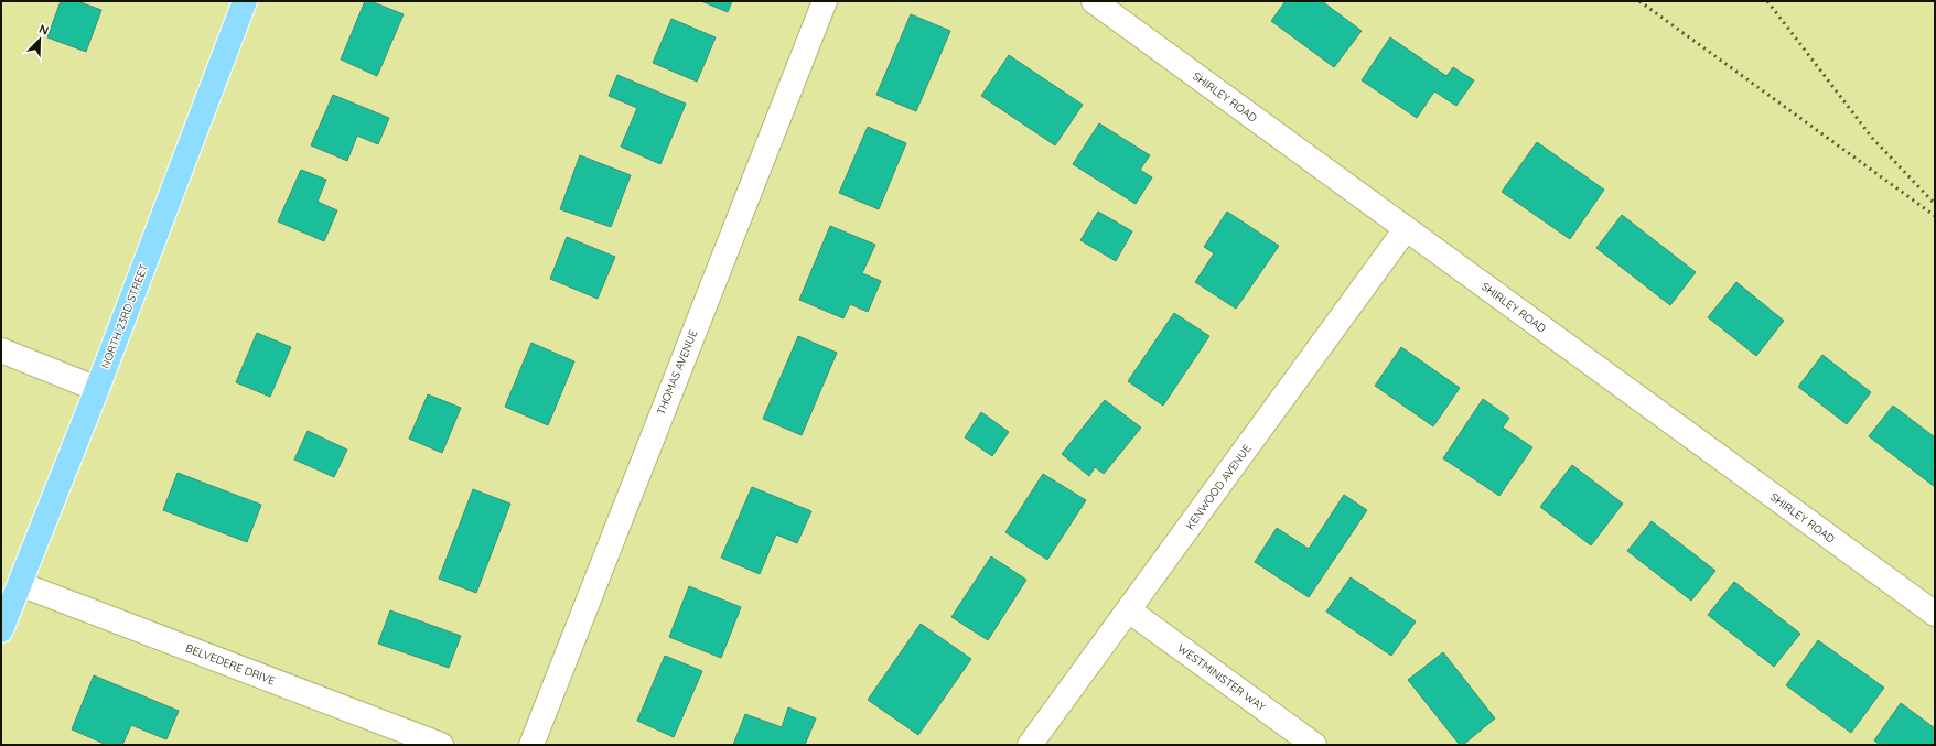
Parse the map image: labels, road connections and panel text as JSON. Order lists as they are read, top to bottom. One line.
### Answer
{"streets":{"main road":["NORTH 23RD STREET"],"street":["SHIRLEY ROAD","THOMAS AVENUE","KENWOOD AVENUE","BELVEDERE DRIVE","WESTMINISTER WAY"]},"crossings":[["SHIRLEY ROAD","KENWOOD AVENUE"],["NORTH 23RD STREET","BELVEDERE DRIVE"],["KENWOOD AVENUE","WESTMINISTER WAY"]],"north":"top right"}
